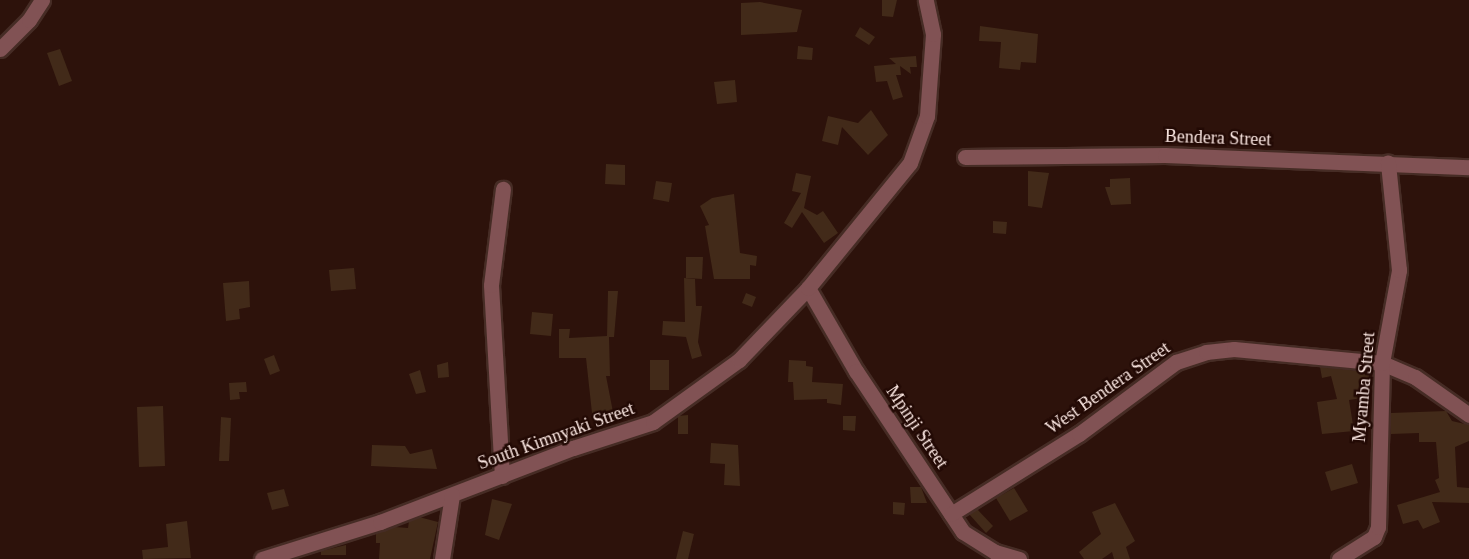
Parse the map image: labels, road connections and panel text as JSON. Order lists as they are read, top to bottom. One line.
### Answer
{"streets":{"street":["Bendera Street","Myamba Street","West Bendera Street","Mpinji Street","South Kimnyaki Street"]},"crossings":[["Bendera Street","Myamba Street"],["Myamba Street","West Bendera Street"],["West Bendera Street","Mpinji Street"],["Mpinji Street","South Kimnyaki Street"]]}
